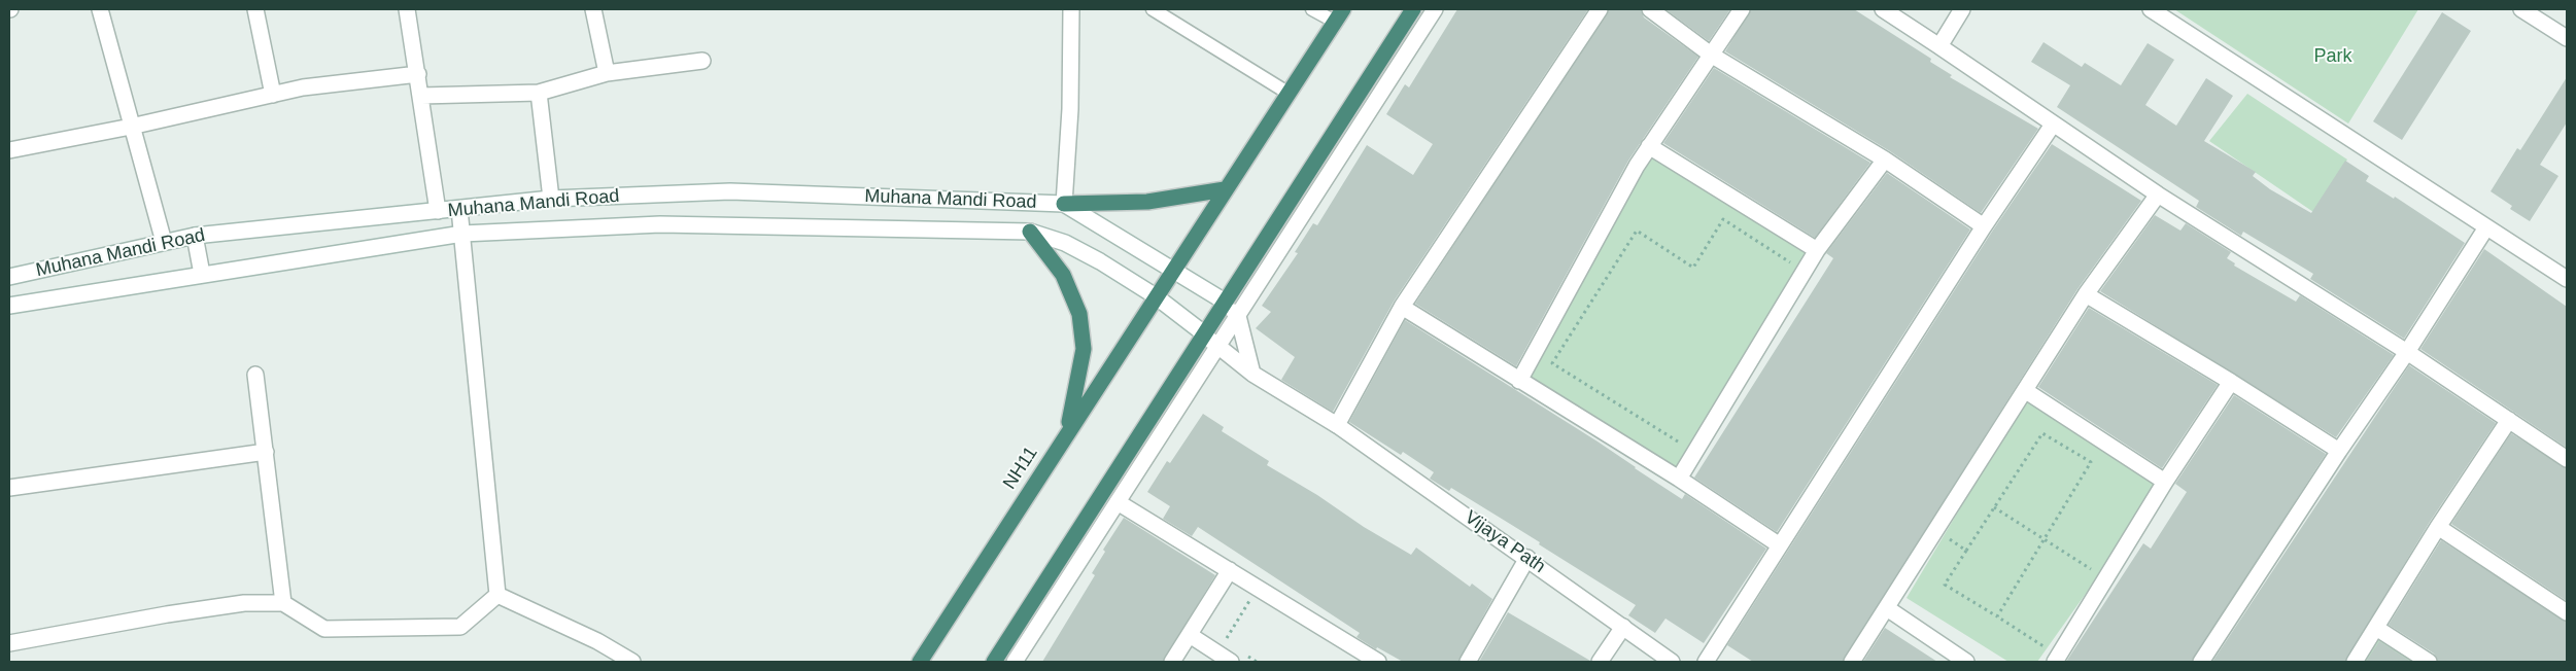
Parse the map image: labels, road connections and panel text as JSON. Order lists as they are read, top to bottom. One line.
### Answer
{"streets":{"highway":["NH11"],"street":["Muhana Mandi Road","Vijaya Path"]},"crossings":[["NH11","Vijaya Path"]],"parks":["Park"]}
